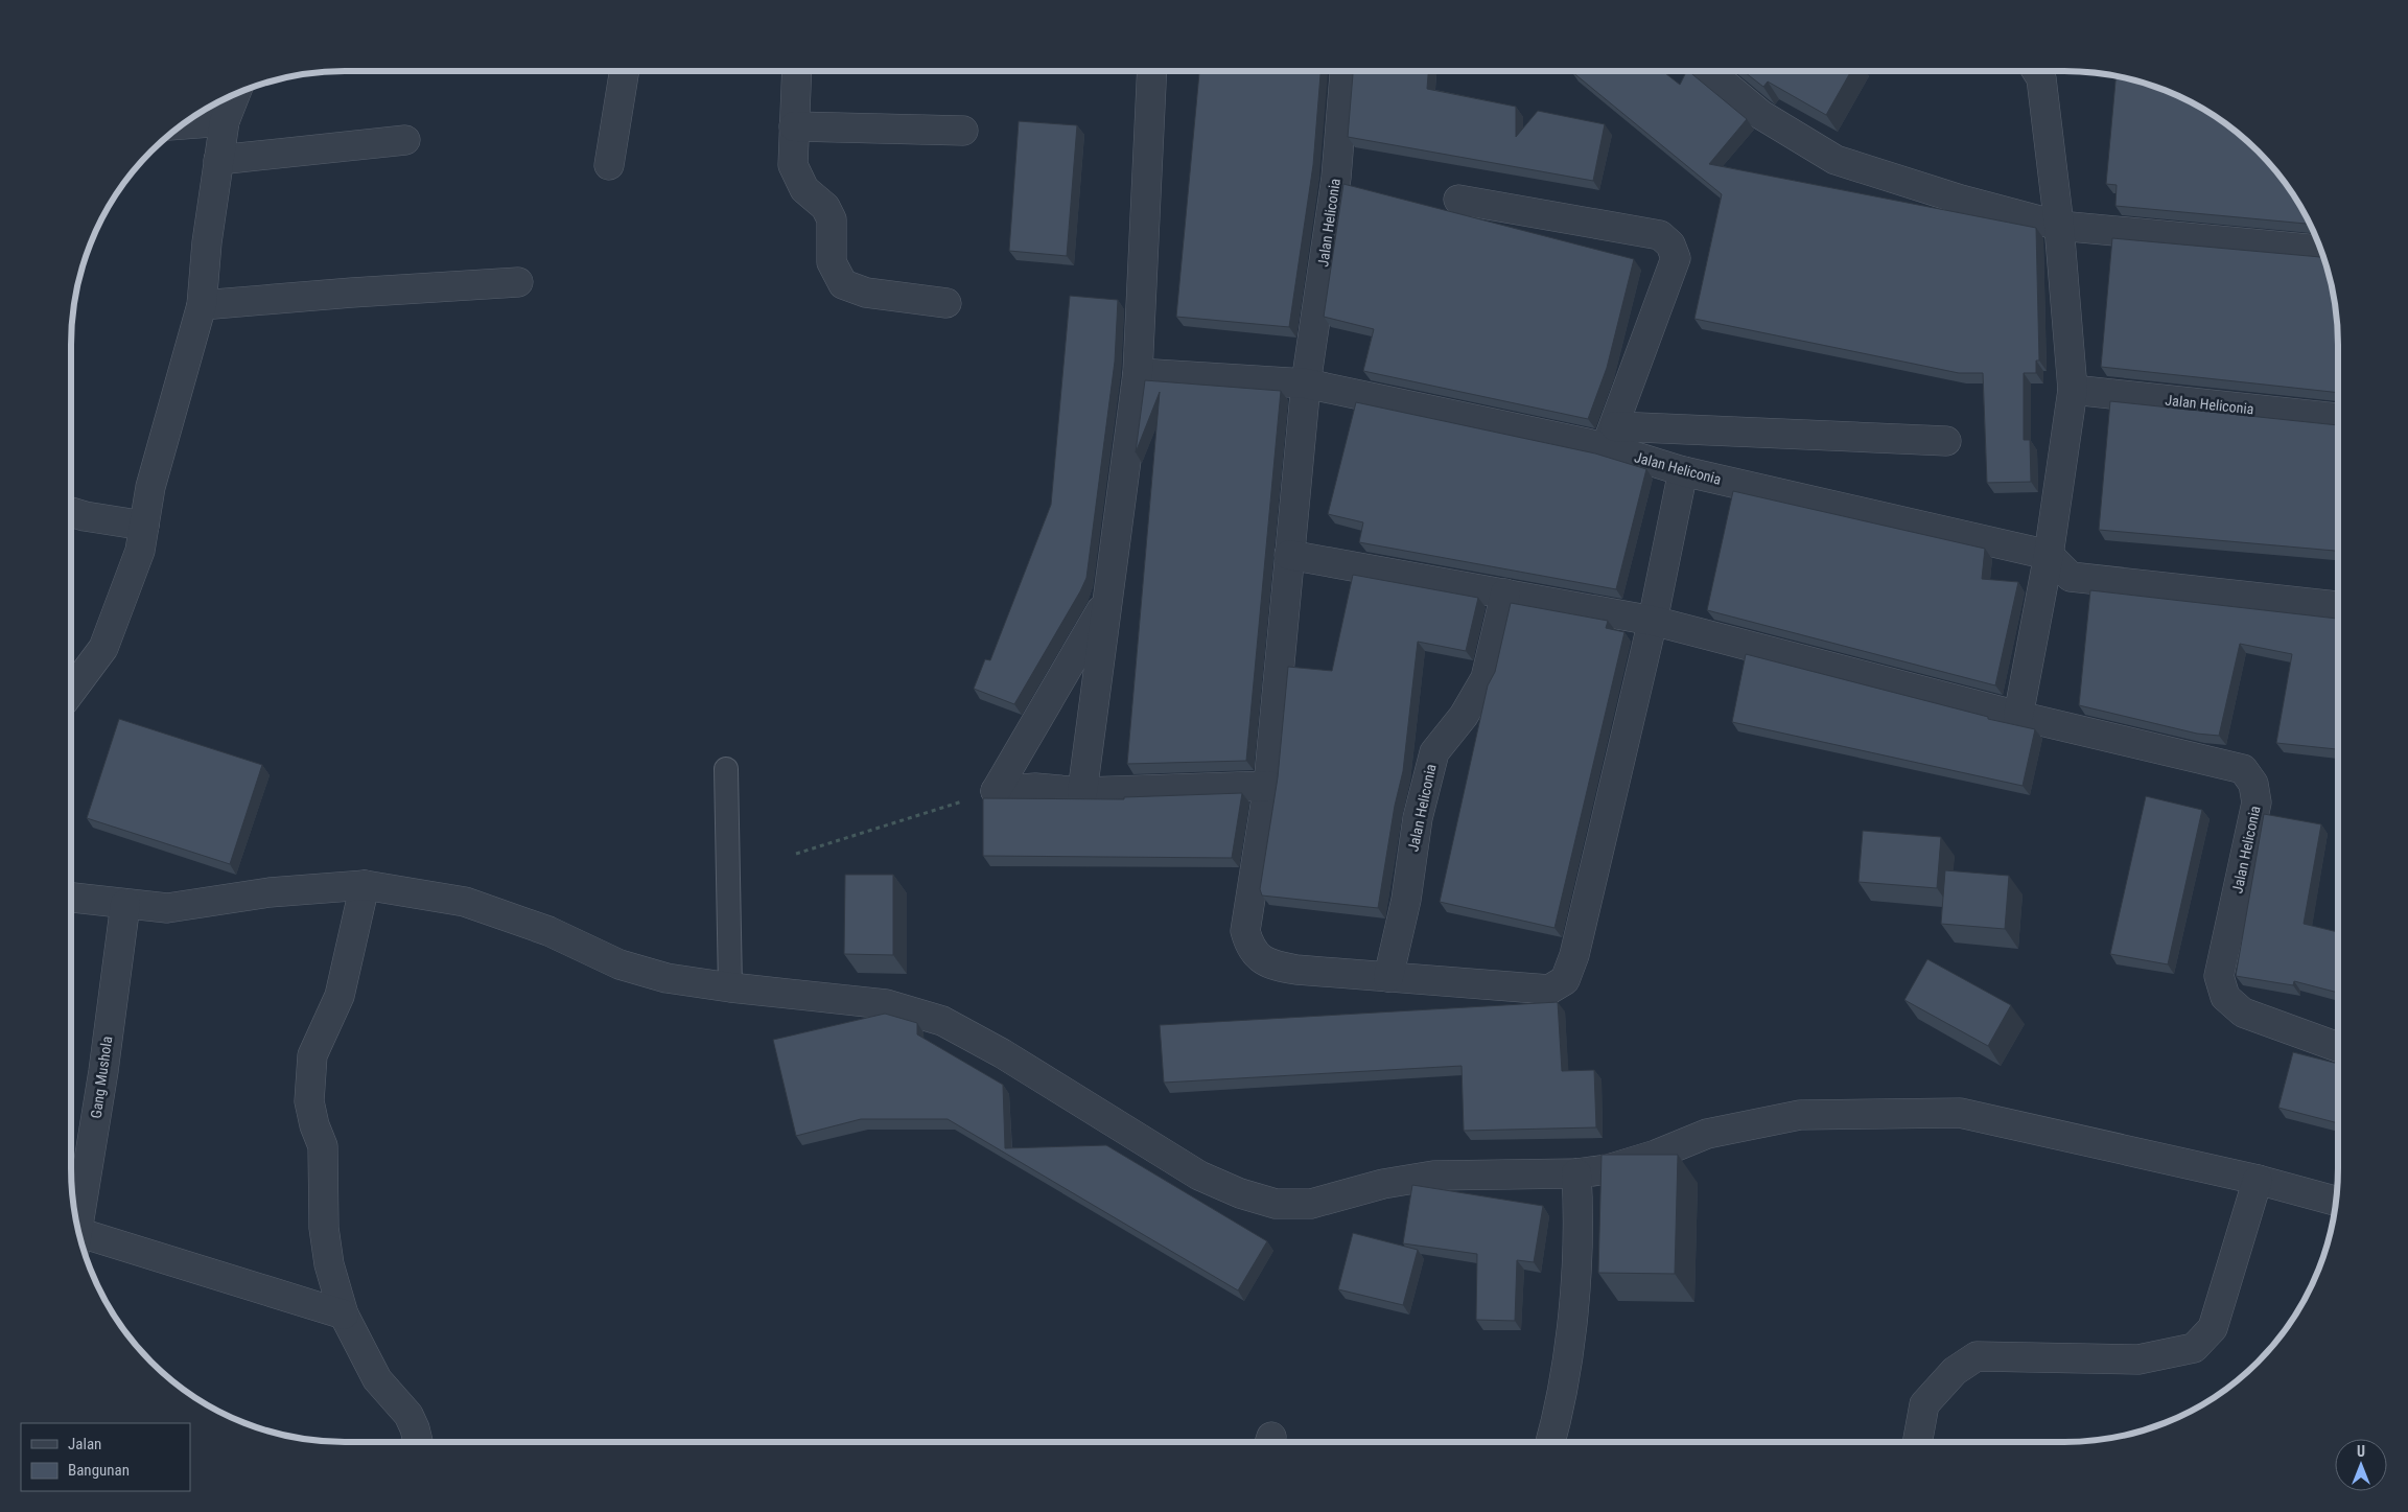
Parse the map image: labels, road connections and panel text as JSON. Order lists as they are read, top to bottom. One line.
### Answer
{"streets":{"street":["Jalan Heliconia","Gang Mushola"]},"legend":["Jalan","Bangunan"],"north":"top"}
